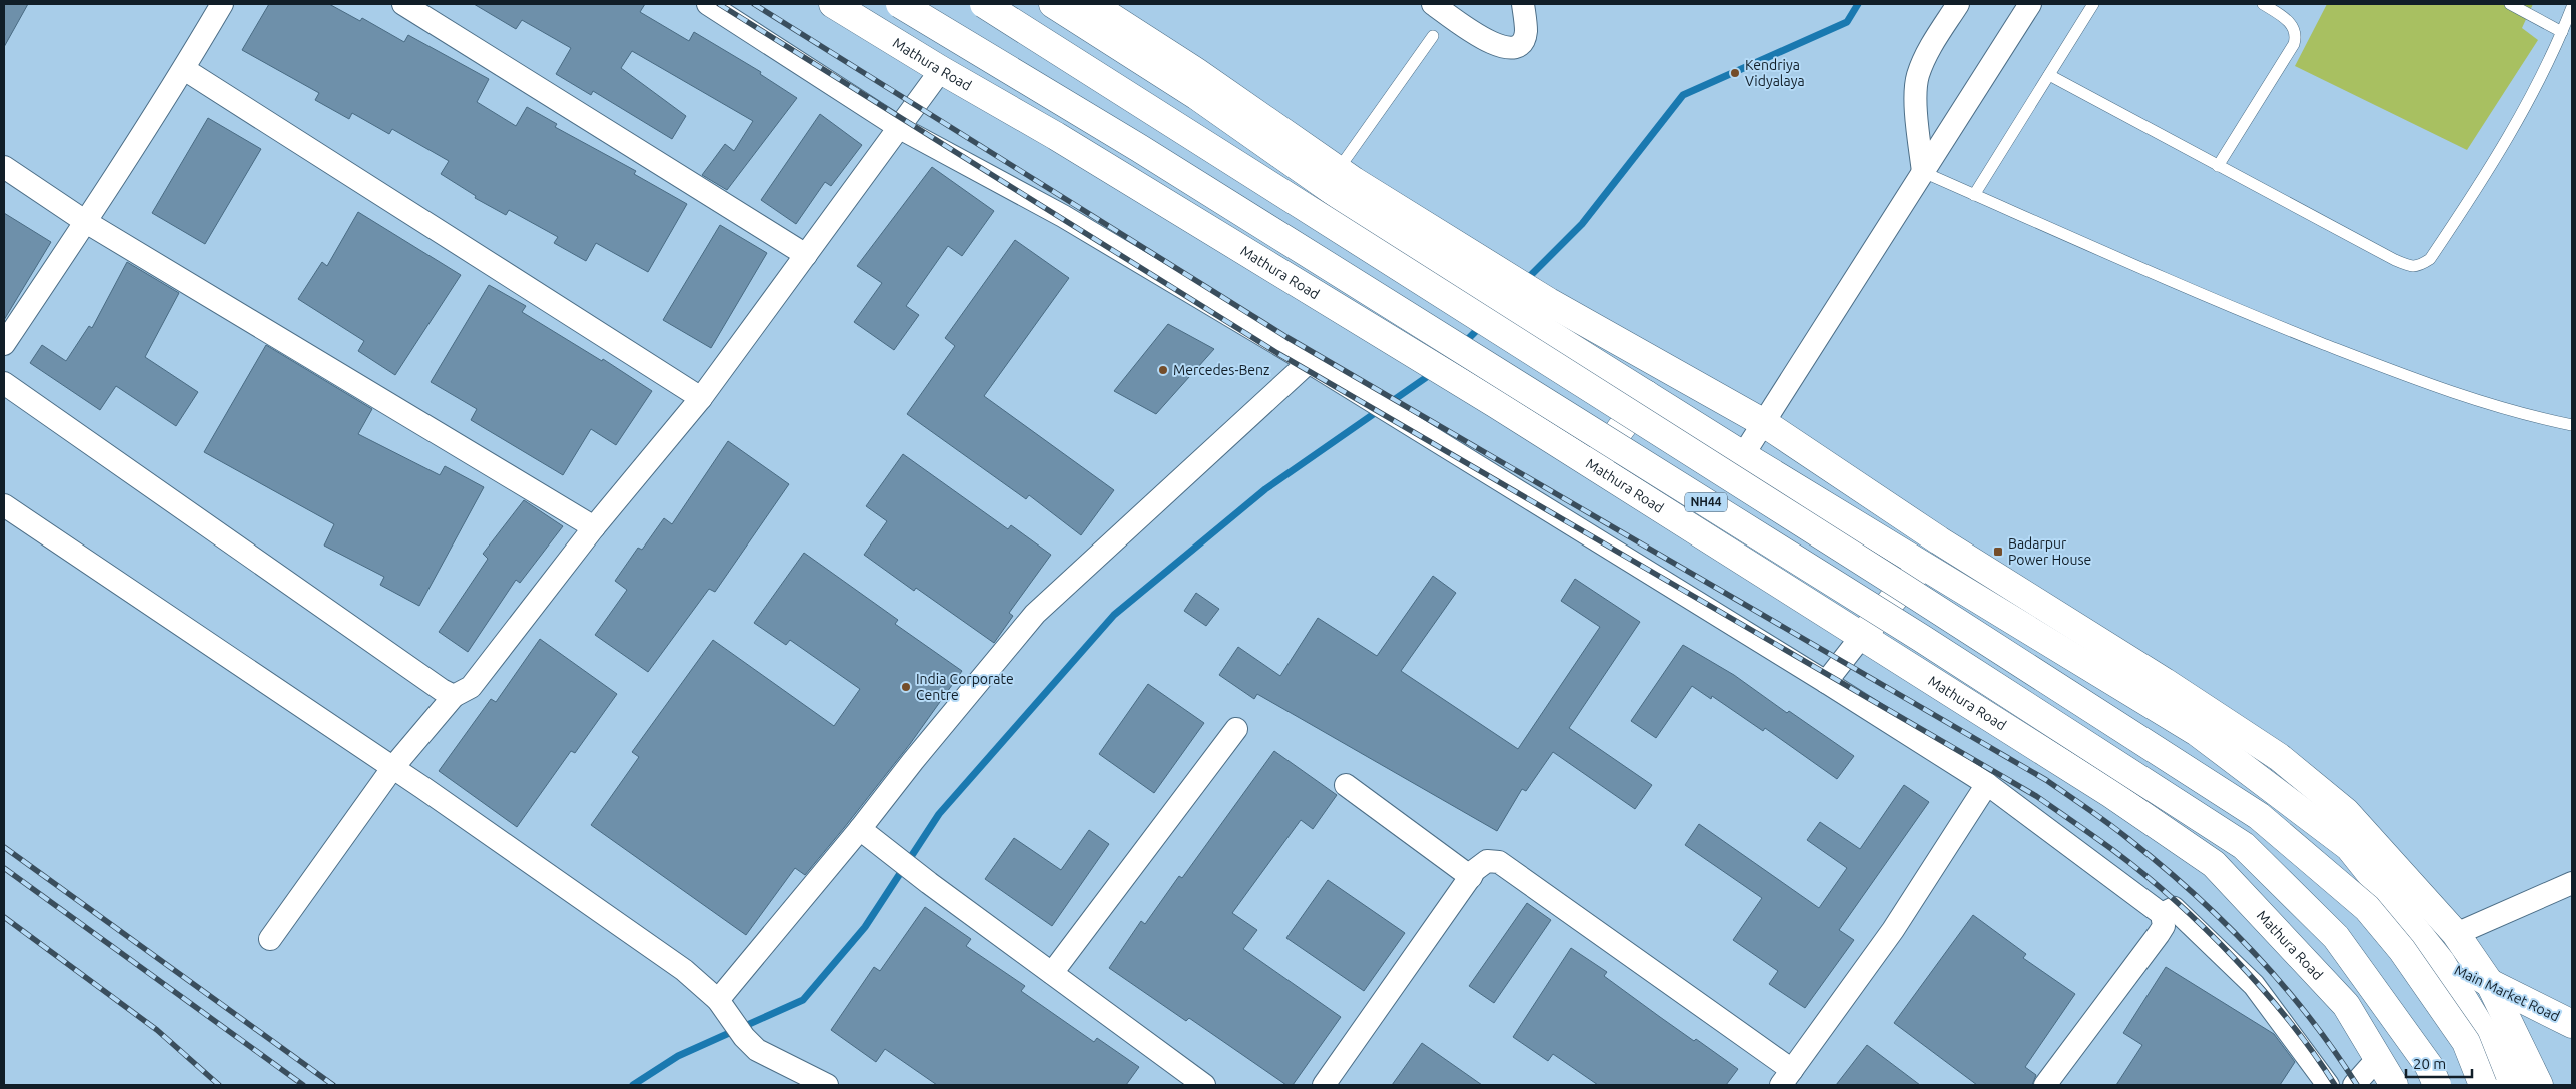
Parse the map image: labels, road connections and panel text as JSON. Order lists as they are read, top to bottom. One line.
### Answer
{"streets":{"main road":["Mathura Road","NH44","Main Market Road"]},"places":{"other":["Kendriya Vidyalaya","Mercedes-Benz","India Corporate Centre"],"transit":["Badarpur Power House"]},"scale_bar":"20 m"}
